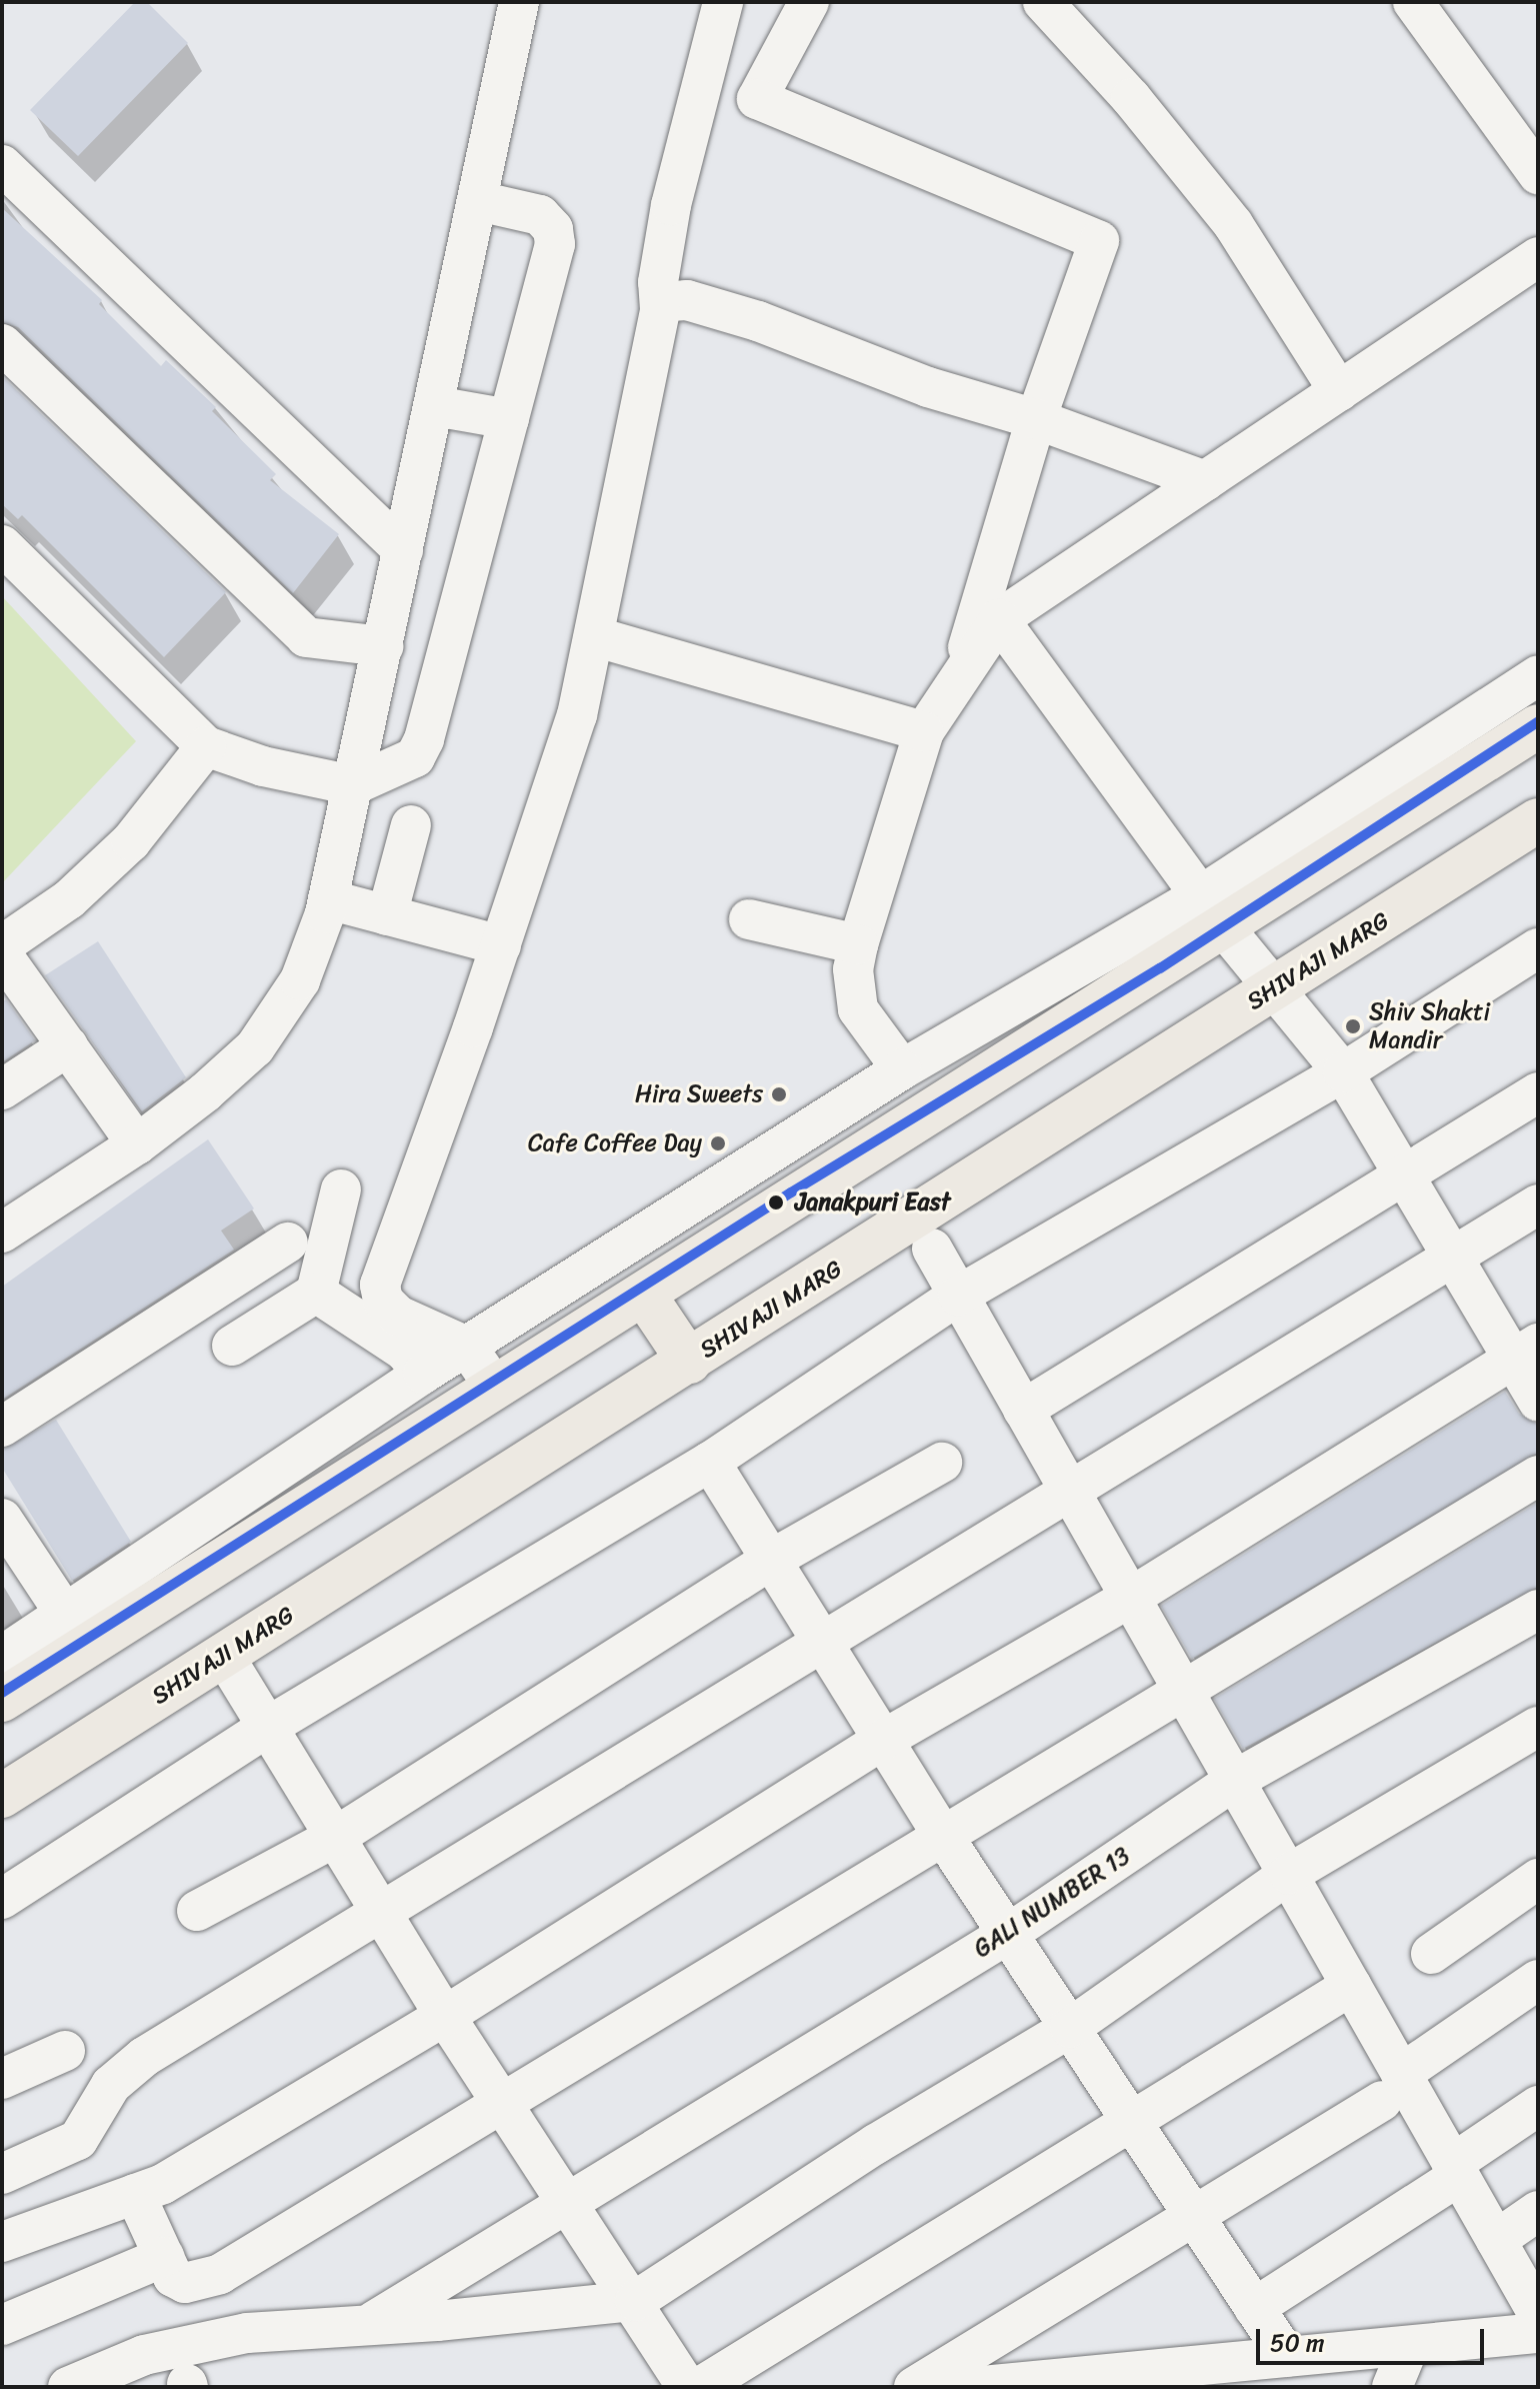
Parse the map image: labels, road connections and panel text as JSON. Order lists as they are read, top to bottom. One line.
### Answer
{"streets":{"main road":["SHIVAJI MARG"],"street":["GALI NUMBER 13"]},"places":["Shiv Shakti Mandir","Hira Sweets","Cafe Coffee Day","Janakpuri East"],"scale_bar":"50 m"}
